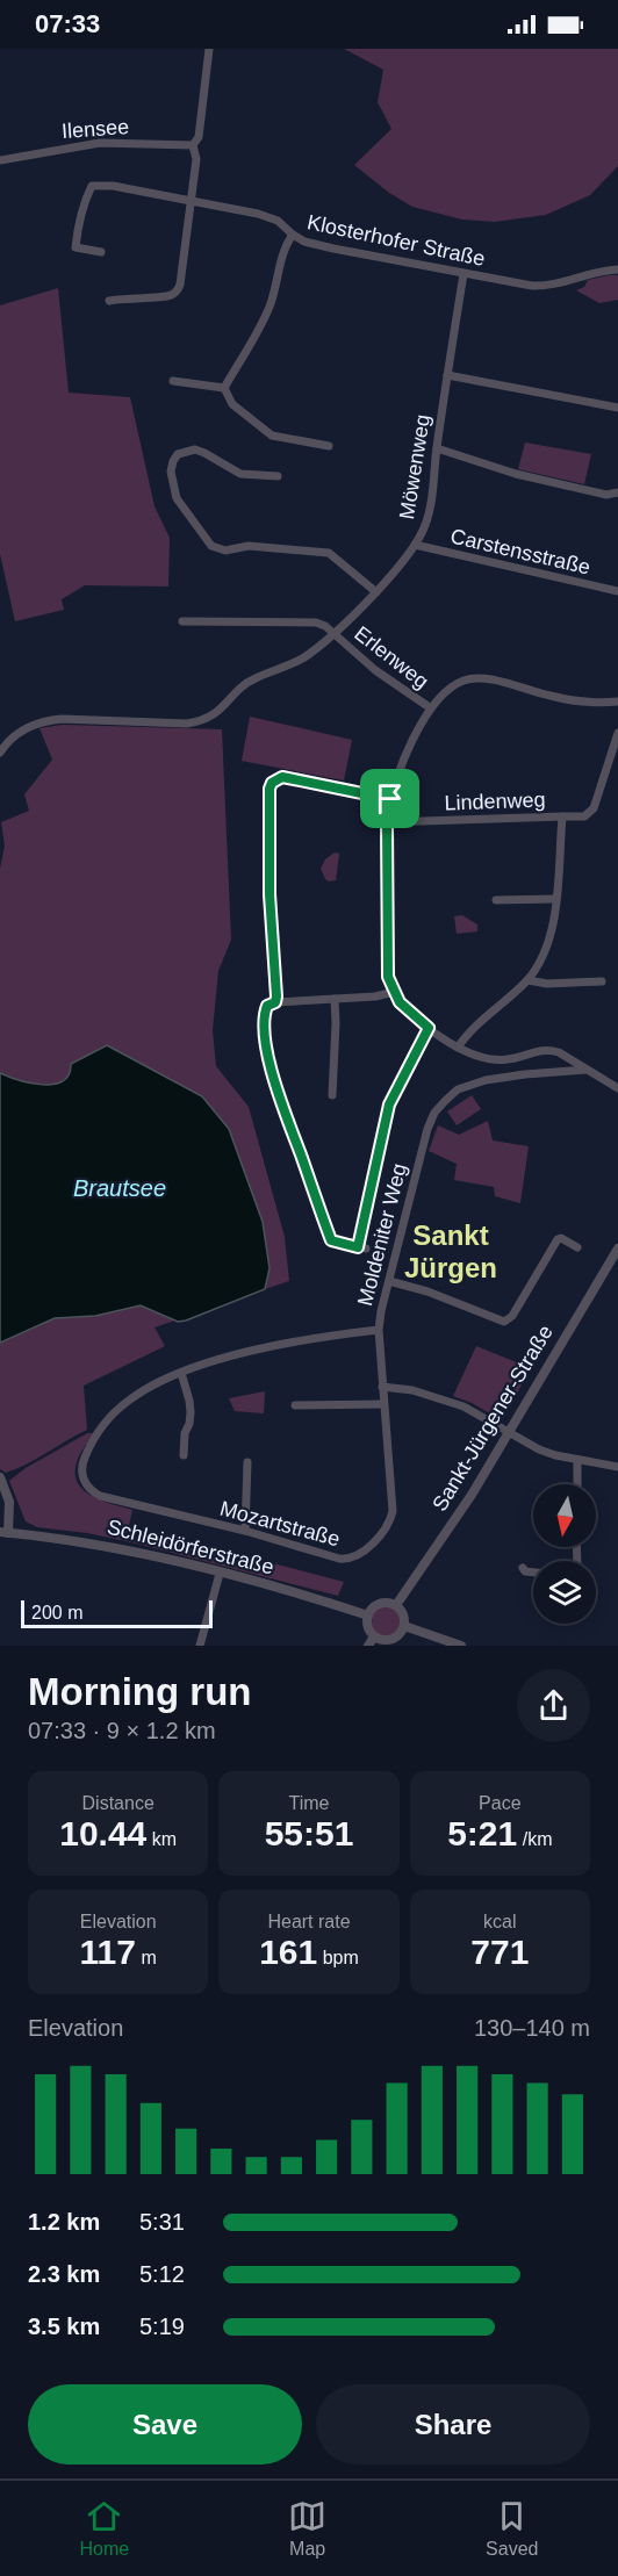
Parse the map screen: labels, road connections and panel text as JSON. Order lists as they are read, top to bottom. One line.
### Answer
{"streets":{"street":["Ilensee","Klosterhofer Straße","Möwenweg","Carstensstraße","Erlenweg","Lindenweg","Moldeniter Weg","Sankt-Jürgener-Straße","Mozartstraße","Schleidörferstraße"]},"crossings":[["Klosterhofer Straße","Möwenweg"],["Möwenweg","Carstensstraße"],["Möwenweg","Erlenweg"],["Moldeniter Weg","Mozartstraße"],["Sankt-Jürgener-Straße","Schleidörferstraße"]],"districts":["Sankt Jürgen"],"water":["Brautsee"],"scale_bar":"200 m","north":"bottom","page":{"status":"07:33","scale":"200 m","heading":["Morning run","07:33 · 9 × 1.2 km"],"stats":[["Distance","10.44 km"],["Time","55:51"],["Pace","5:21 /km"],["Elevation","117 m"],["Heart rate","161 bpm"],["kcal","771"]],"chart":["Elevation","130–140 m"],"list":[{"name":"1.2 km","note":"5:31"},{"name":"2.3 km","note":"5:12"},{"name":"3.5 km","note":"5:19"}],"buttons":["Save","Share"],"tabs":["Home","Map","Saved"]}}
